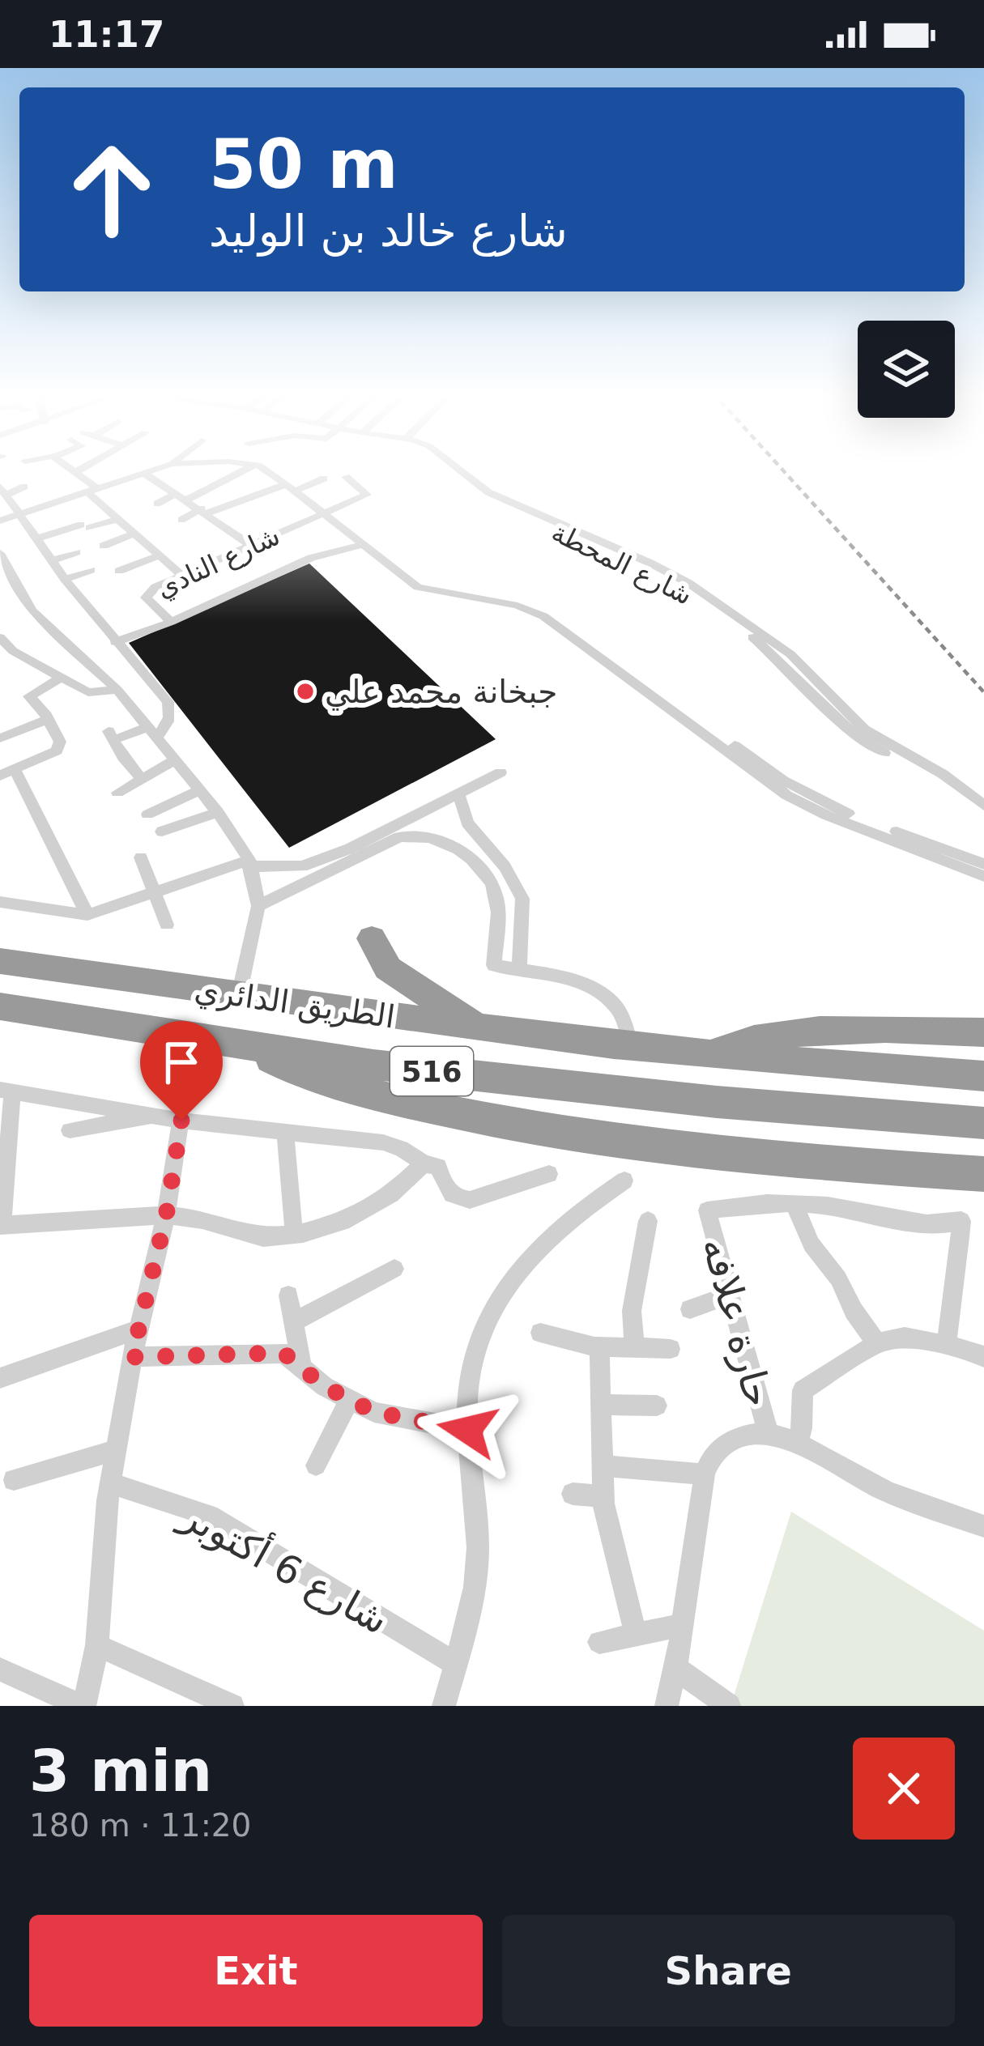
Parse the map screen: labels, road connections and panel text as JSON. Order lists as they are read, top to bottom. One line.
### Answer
{"streets":{"highway":["الطريق الدائري","516"],"street":["شارع النادي","شارع المحطة","حارة علافه","شارع 6 أكتوبر"]},"places":["جبخانة محمد علي"],"page":{"status":"11:17","turn":["50 m","شارع خالد بن الوليد"],"heading":["3 min","180 m · 11:20"],"buttons":["Exit","Share"]}}
